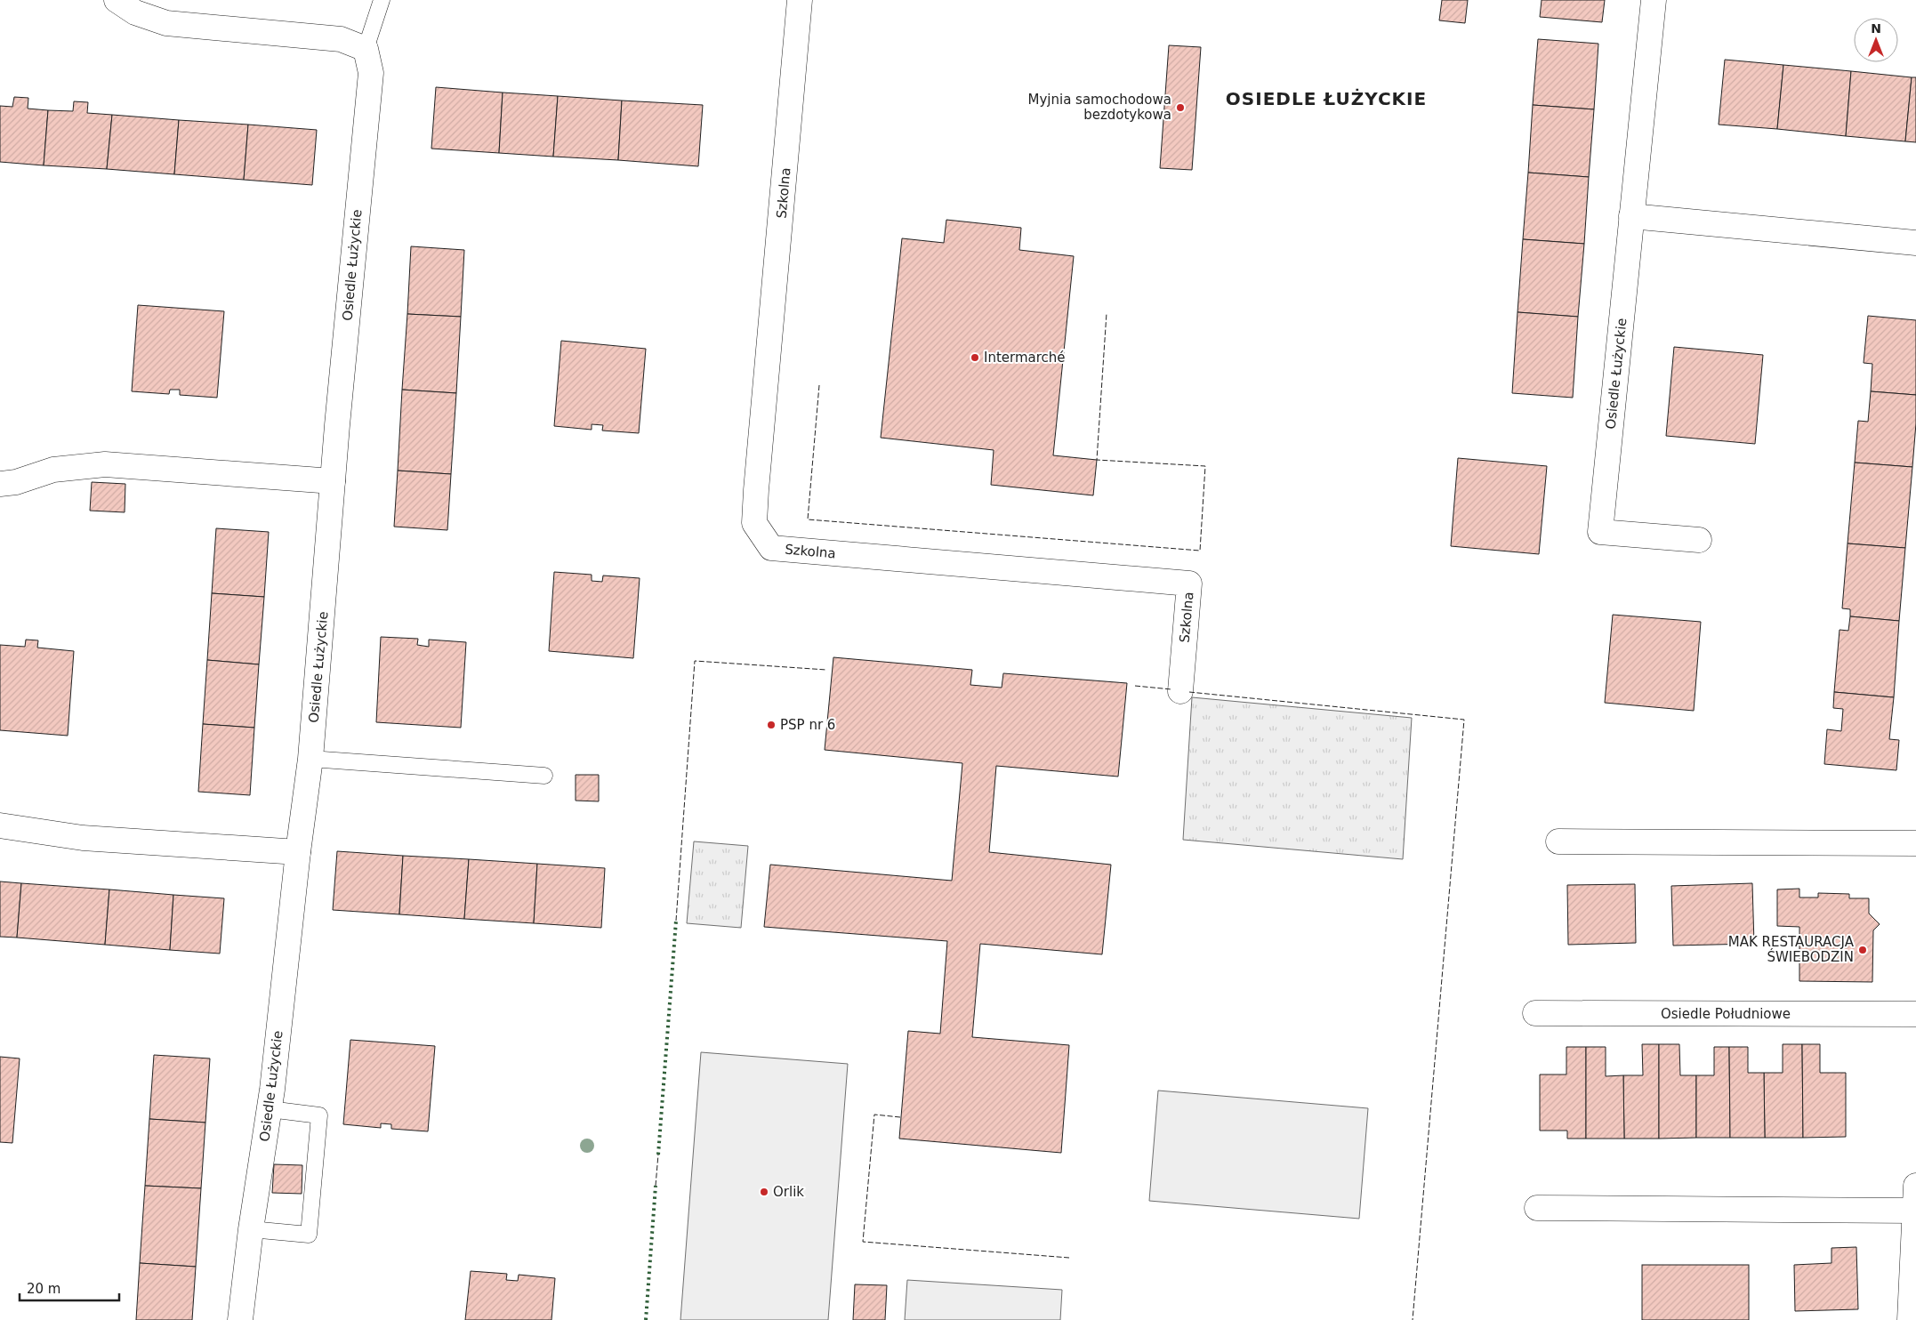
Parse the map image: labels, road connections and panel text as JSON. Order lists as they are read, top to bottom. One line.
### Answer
{"streets":{"street":["Szkolna","Osiedle Łużyckie","Osiedle Południowe"]},"districts":["OSIEDLE ŁUŻYCKIE"],"places":["Myjnia samochodowa bezdotykowa","Intermarché","PSP nr 6","MAK RESTAURACJA ŚWIEBODZIN","Orlik"],"scale_bar":"20 m","north":"top"}
